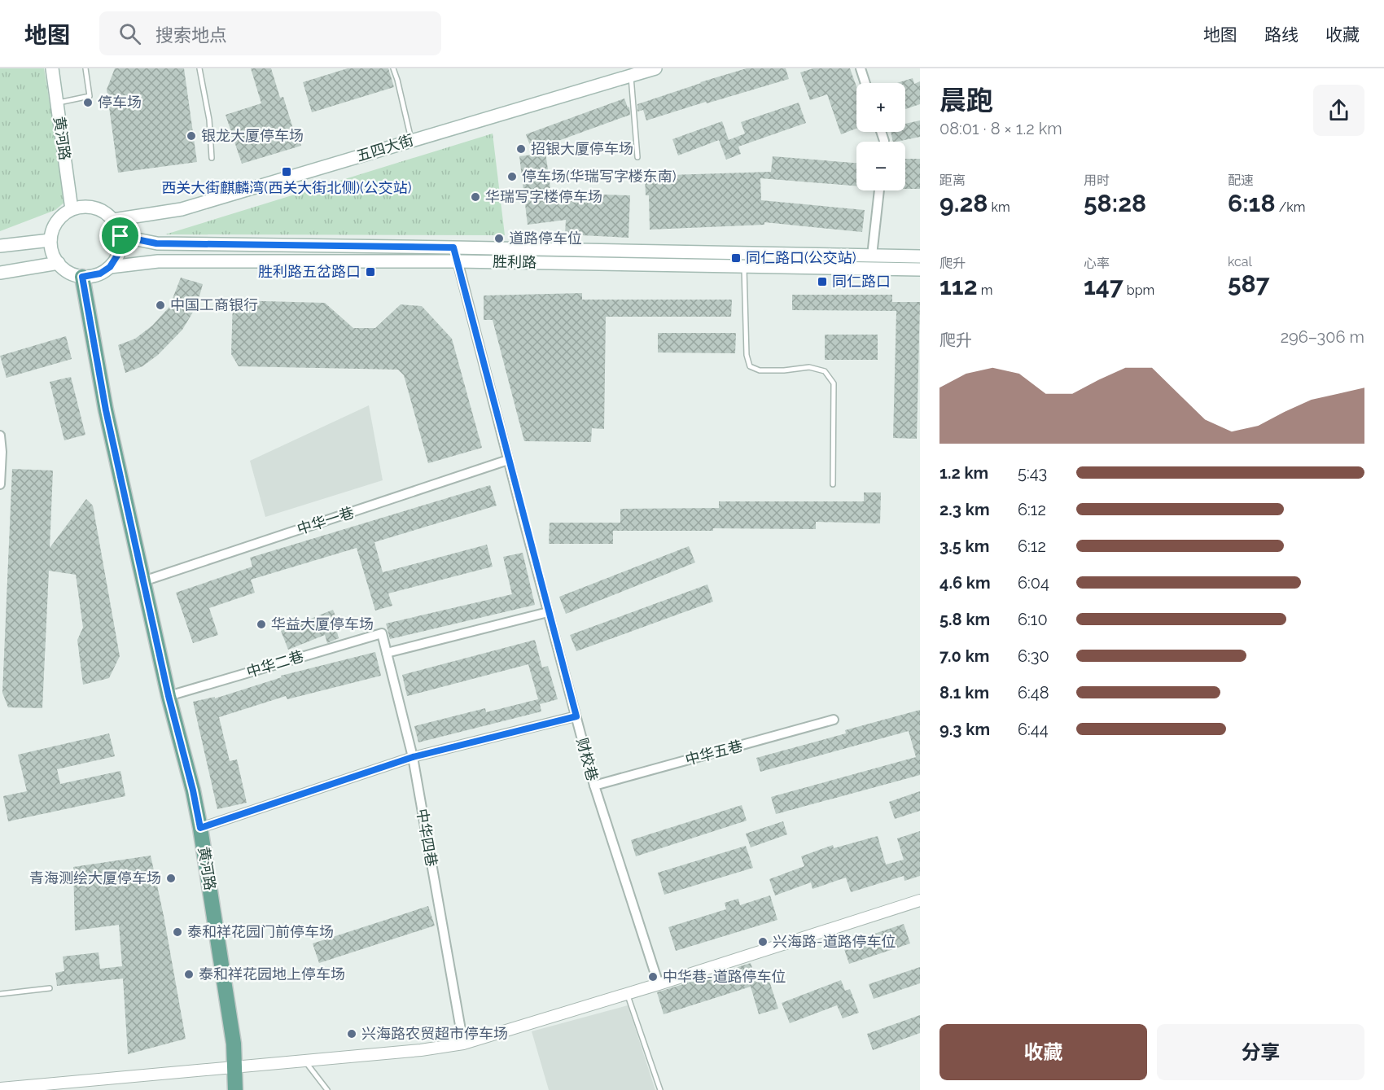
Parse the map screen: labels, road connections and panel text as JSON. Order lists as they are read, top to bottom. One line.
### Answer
{"streets":{"main road":["黄河路","五四大街","胜利路"],"street":["中华一巷","中华二巷","中华五巷","财校巷","中华四巷"]},"crossings":[["黄河路","五四大街"],["黄河路","胜利路"],["黄河路","中华一巷"],["黄河路","中华二巷"],["五四大街","胜利路"],["胜利路","财校巷"],["中华一巷","财校巷"],["中华二巷","中华四巷"],["中华五巷","财校巷"]],"places":{"other":["停车场","银龙大厦停车场","招银大厦停车场","停车场(华瑞写字楼东南)","华瑞写字楼停车场","道路停车位","中国工商银行","华益大厦停车场","青海测绘大厦停车场","泰和祥花园门前停车场","兴海路-道路停车位","泰和祥花园地上停车场","中华巷-道路停车位","兴海路农贸超市停车场"],"transit":["西关大街麒麟湾(西关大街北侧)(公交站)","同仁路口(公交站)","胜利路五岔路口","同仁路口"]},"page":{"header":"地图","search":"搜索地点","nav":["地图","路线","收藏"],"heading":["晨跑","08:01 · 8 × 1.2 km"],"map_buttons":["+","−"],"stats":[["距离","9.28 km"],["用时","58:28"],["配速","6:18 /km"],["爬升","112 m"],["心率","147 bpm"],["kcal","587"]],"chart":["爬升","296–306 m"],"list":[{"name":"1.2 km","note":"5:43"},{"name":"2.3 km","note":"6:12"},{"name":"3.5 km","note":"6:12"},{"name":"4.6 km","note":"6:04"},{"name":"5.8 km","note":"6:10"},{"name":"7.0 km","note":"6:30"},{"name":"8.1 km","note":"6:48"},{"name":"9.3 km","note":"6:44"}],"buttons":["收藏","分享"]}}
